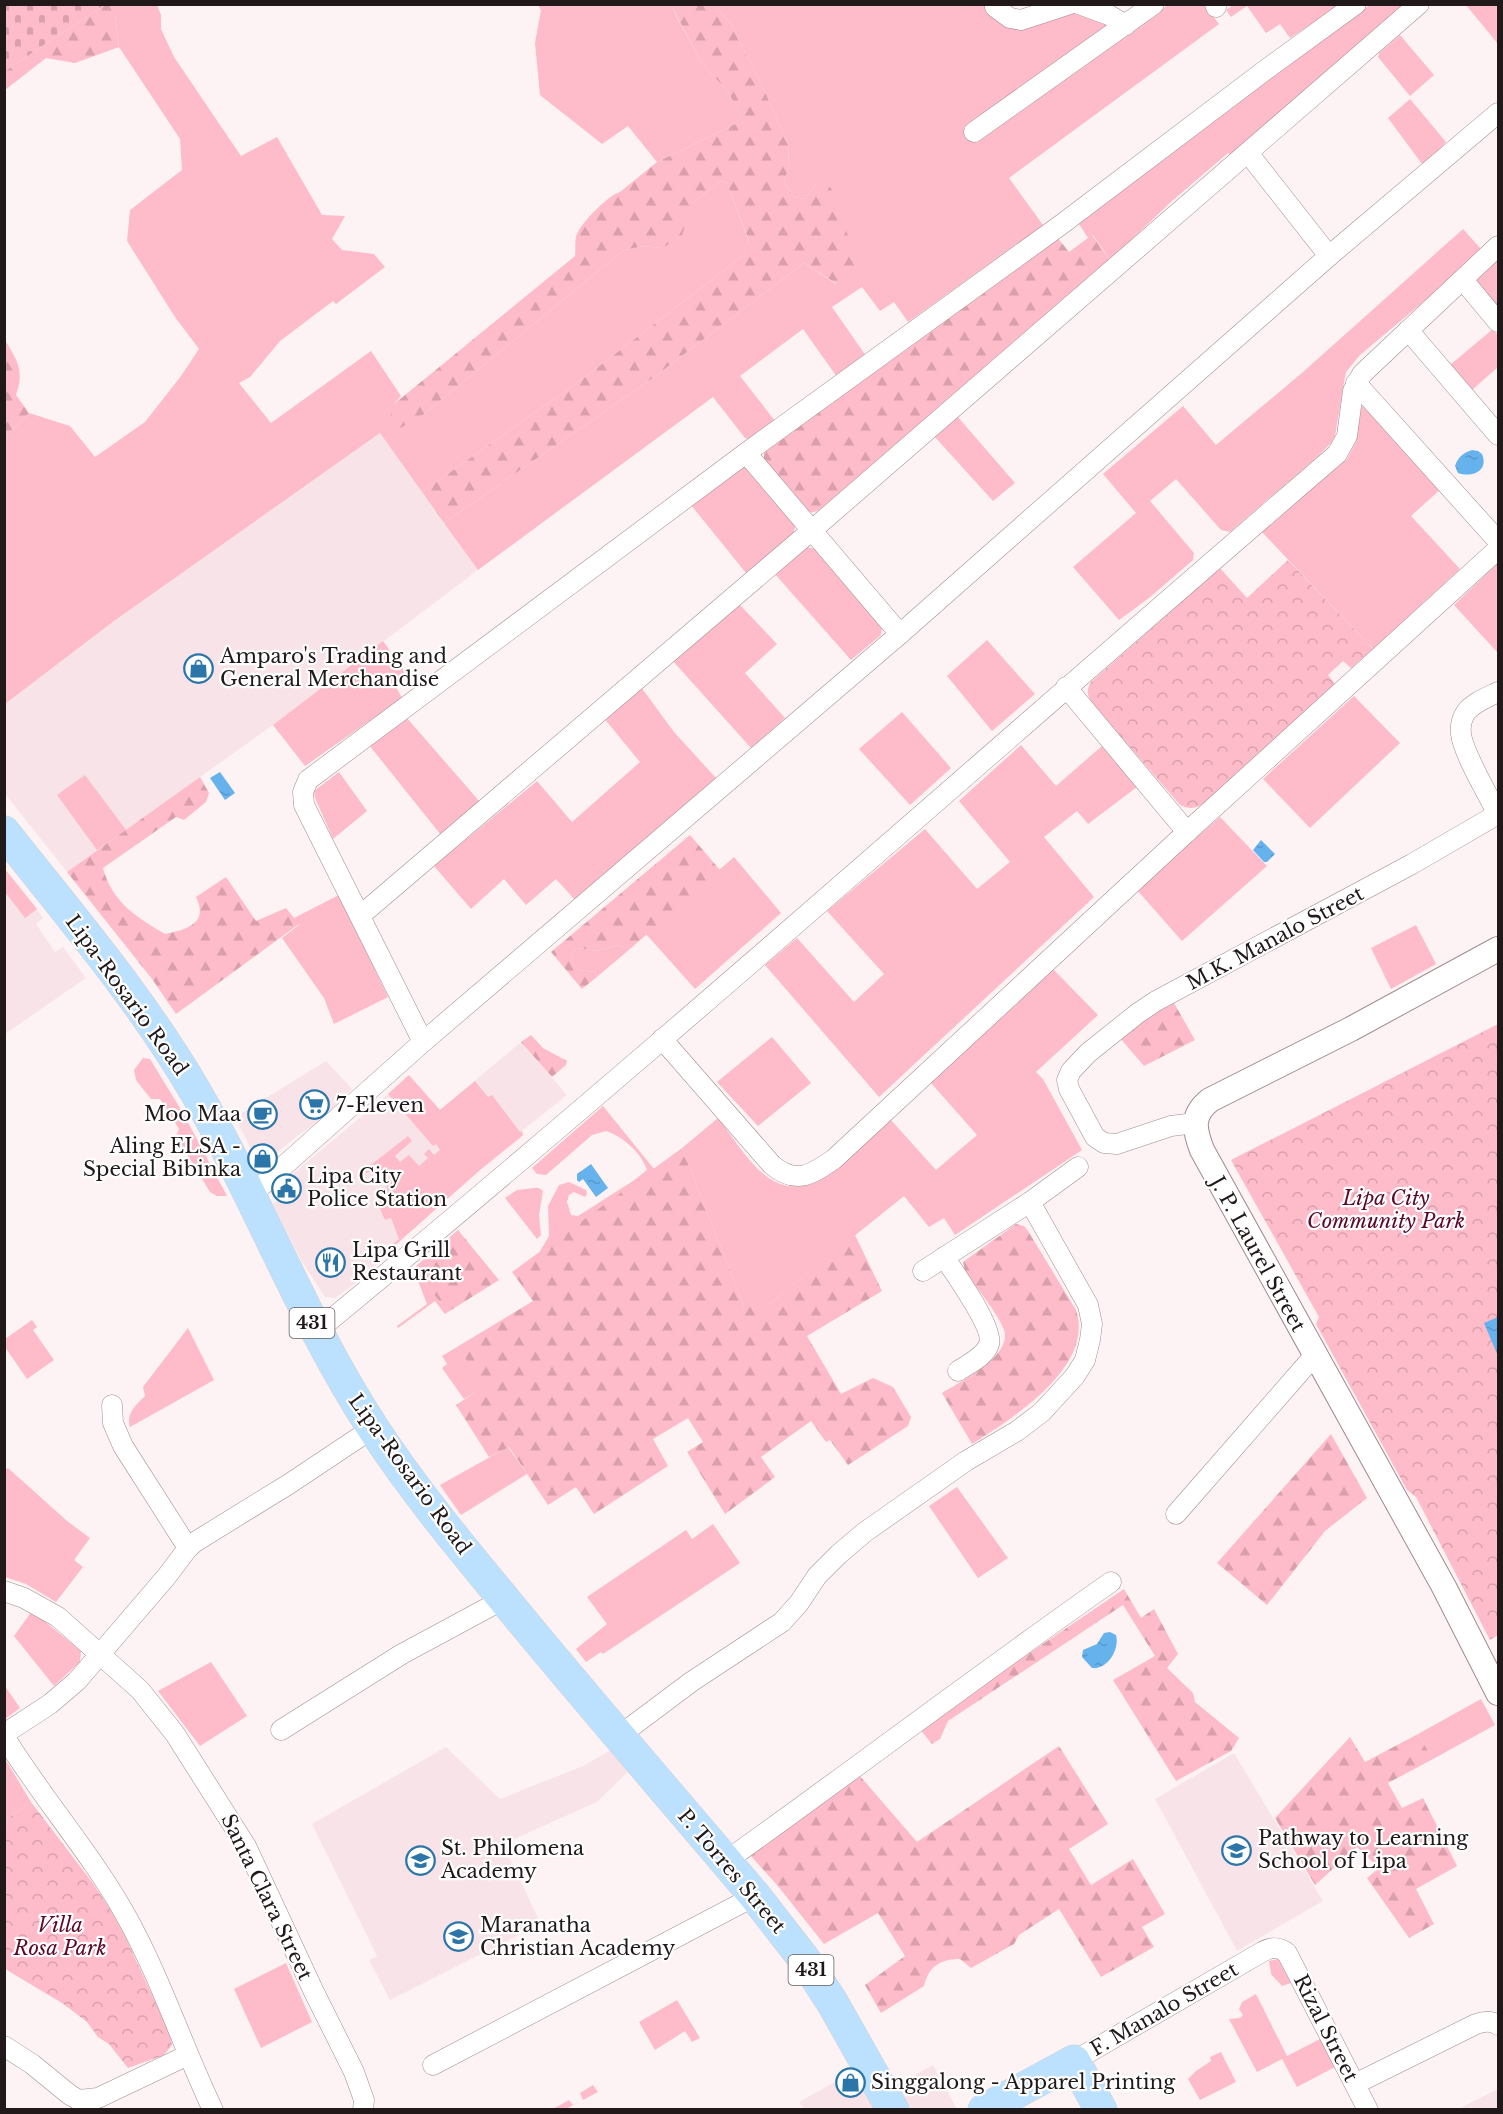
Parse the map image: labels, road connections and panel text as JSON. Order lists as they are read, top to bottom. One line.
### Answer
{"streets":{"main road":["Lipa-Rosario Road","431","P. Torres Street","F. Manalo Street"],"street":["M.K. Manalo Street","J. P. Laurel Street","Santa Clara Street","Rizal Street"]},"crossings":[["M.K. Manalo Street","J. P. Laurel Street"],["Lipa-Rosario Road","P. Torres Street"],["F. Manalo Street","Rizal Street"]],"parks":["Lipa City Community Park","Villa Rosa Park"],"places":{"shop":["Amparo's Trading and General Merchandise","Aling ELSA - Special Bibinka","Singgalong - Apparel Printing"],"supermarket":["7-Eleven"],"cafe":["Moo Maa"],"public building":["Lipa City Police Station"],"restaurant":["Lipa Grill Restaurant"],"school or university":["Pathway to Learning School of Lipa","St. Philomena Academy","Maranatha Christian Academy"]}}
